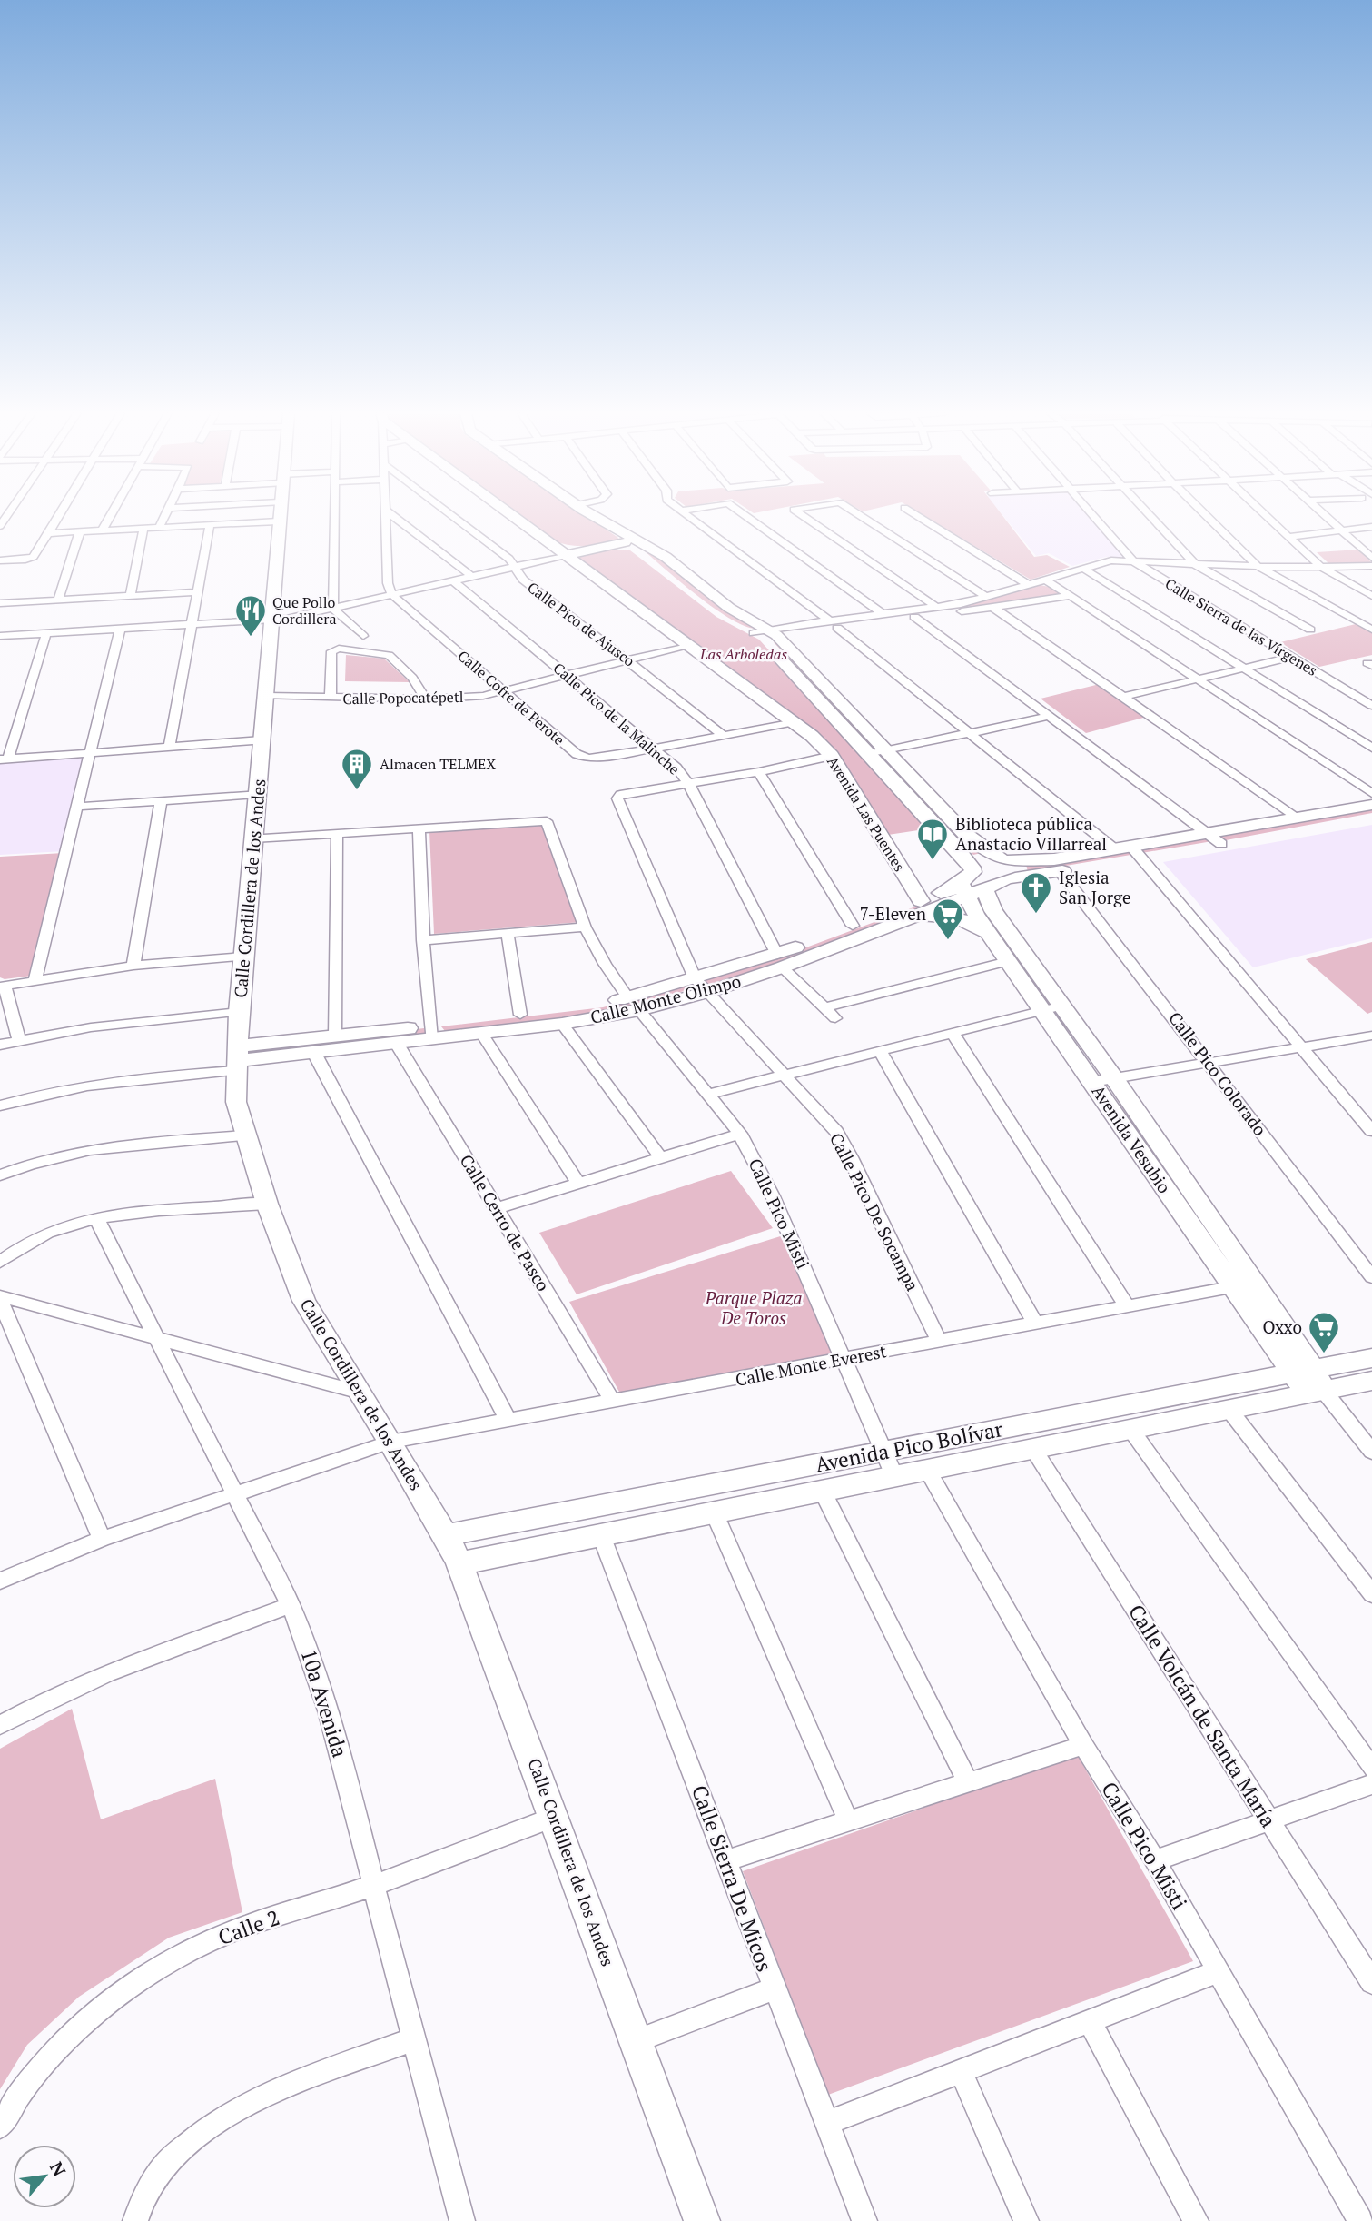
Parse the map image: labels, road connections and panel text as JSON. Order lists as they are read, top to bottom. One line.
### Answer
{"streets":{"street":["Calle Pico de Ajusco","Calle Sierra de las Vírgenes","Calle Popocatépetl","Calle Cofre de Perote","Calle Pico de la Malinche","Avenida Las Puentes","Calle Cordillera de los Andes","Calle Monte Olimpo","Calle Pico Colorado","Avenida Vesubio","Calle Pico De Socampa","Calle Pico Misti","Calle Cerro de Pasco","Calle Monte Everest","Avenida Pico Bolívar","10a Avenida","Calle Volcán de Santa María","Calle Sierra De Micos","Calle 2"]},"crossings":[["Calle Pico de Ajusco","Calle Popocatépetl"],["Calle Pico de Ajusco","Calle Cofre de Perote"],["Calle Popocatépetl","Calle Cofre de Perote"],["Calle Popocatépetl","Calle Pico de la Malinche"],["Calle Popocatépetl","Avenida Las Puentes"],["Calle Popocatépetl","Calle Cordillera de los Andes"],["Calle Cofre de Perote","Calle Pico de la Malinche"],["Calle Cofre de Perote","Avenida Las Puentes"],["Calle Pico de la Malinche","Calle Monte Olimpo"],["Avenida Las Puentes","Calle Monte Olimpo"],["Avenida Las Puentes","Avenida Vesubio"],["Calle Cordillera de los Andes","Calle Monte Olimpo"],["Calle Cordillera de los Andes","Calle Monte Everest"],["Calle Cordillera de los Andes","Avenida Pico Bolívar"],["Calle Cordillera de los Andes","Calle 2"],["Calle Monte Olimpo","Avenida Vesubio"],["Calle Monte Olimpo","Calle Pico De Socampa"],["Calle Monte Olimpo","Calle Pico Misti"],["Calle Monte Olimpo","Calle Cerro de Pasco"],["Avenida Vesubio","Calle Monte Everest"],["Avenida Vesubio","Avenida Pico Bolívar"],["Calle Pico De Socampa","Calle Monte Everest"],["Calle Pico Misti","Calle Monte Everest"],["Calle Pico Misti","Avenida Pico Bolívar"],["Calle Cerro de Pasco","Calle Monte Everest"],["Calle Monte Everest","10a Avenida"],["Avenida Pico Bolívar","Calle Volcán de Santa María"],["Avenida Pico Bolívar","Calle Sierra De Micos"],["10a Avenida","Calle 2"]],"parks":["Las Arboledas","Parque Plaza De Toros"],"places":{"restaurant":["Que Pollo Cordillera"],"building":["Almacen TELMEX"],"library":["Biblioteca pública Anastacio Villarreal"],"church":["Iglesia San Jorge"],"supermarket":["7-Eleven","Oxxo"]},"north":"top right"}
